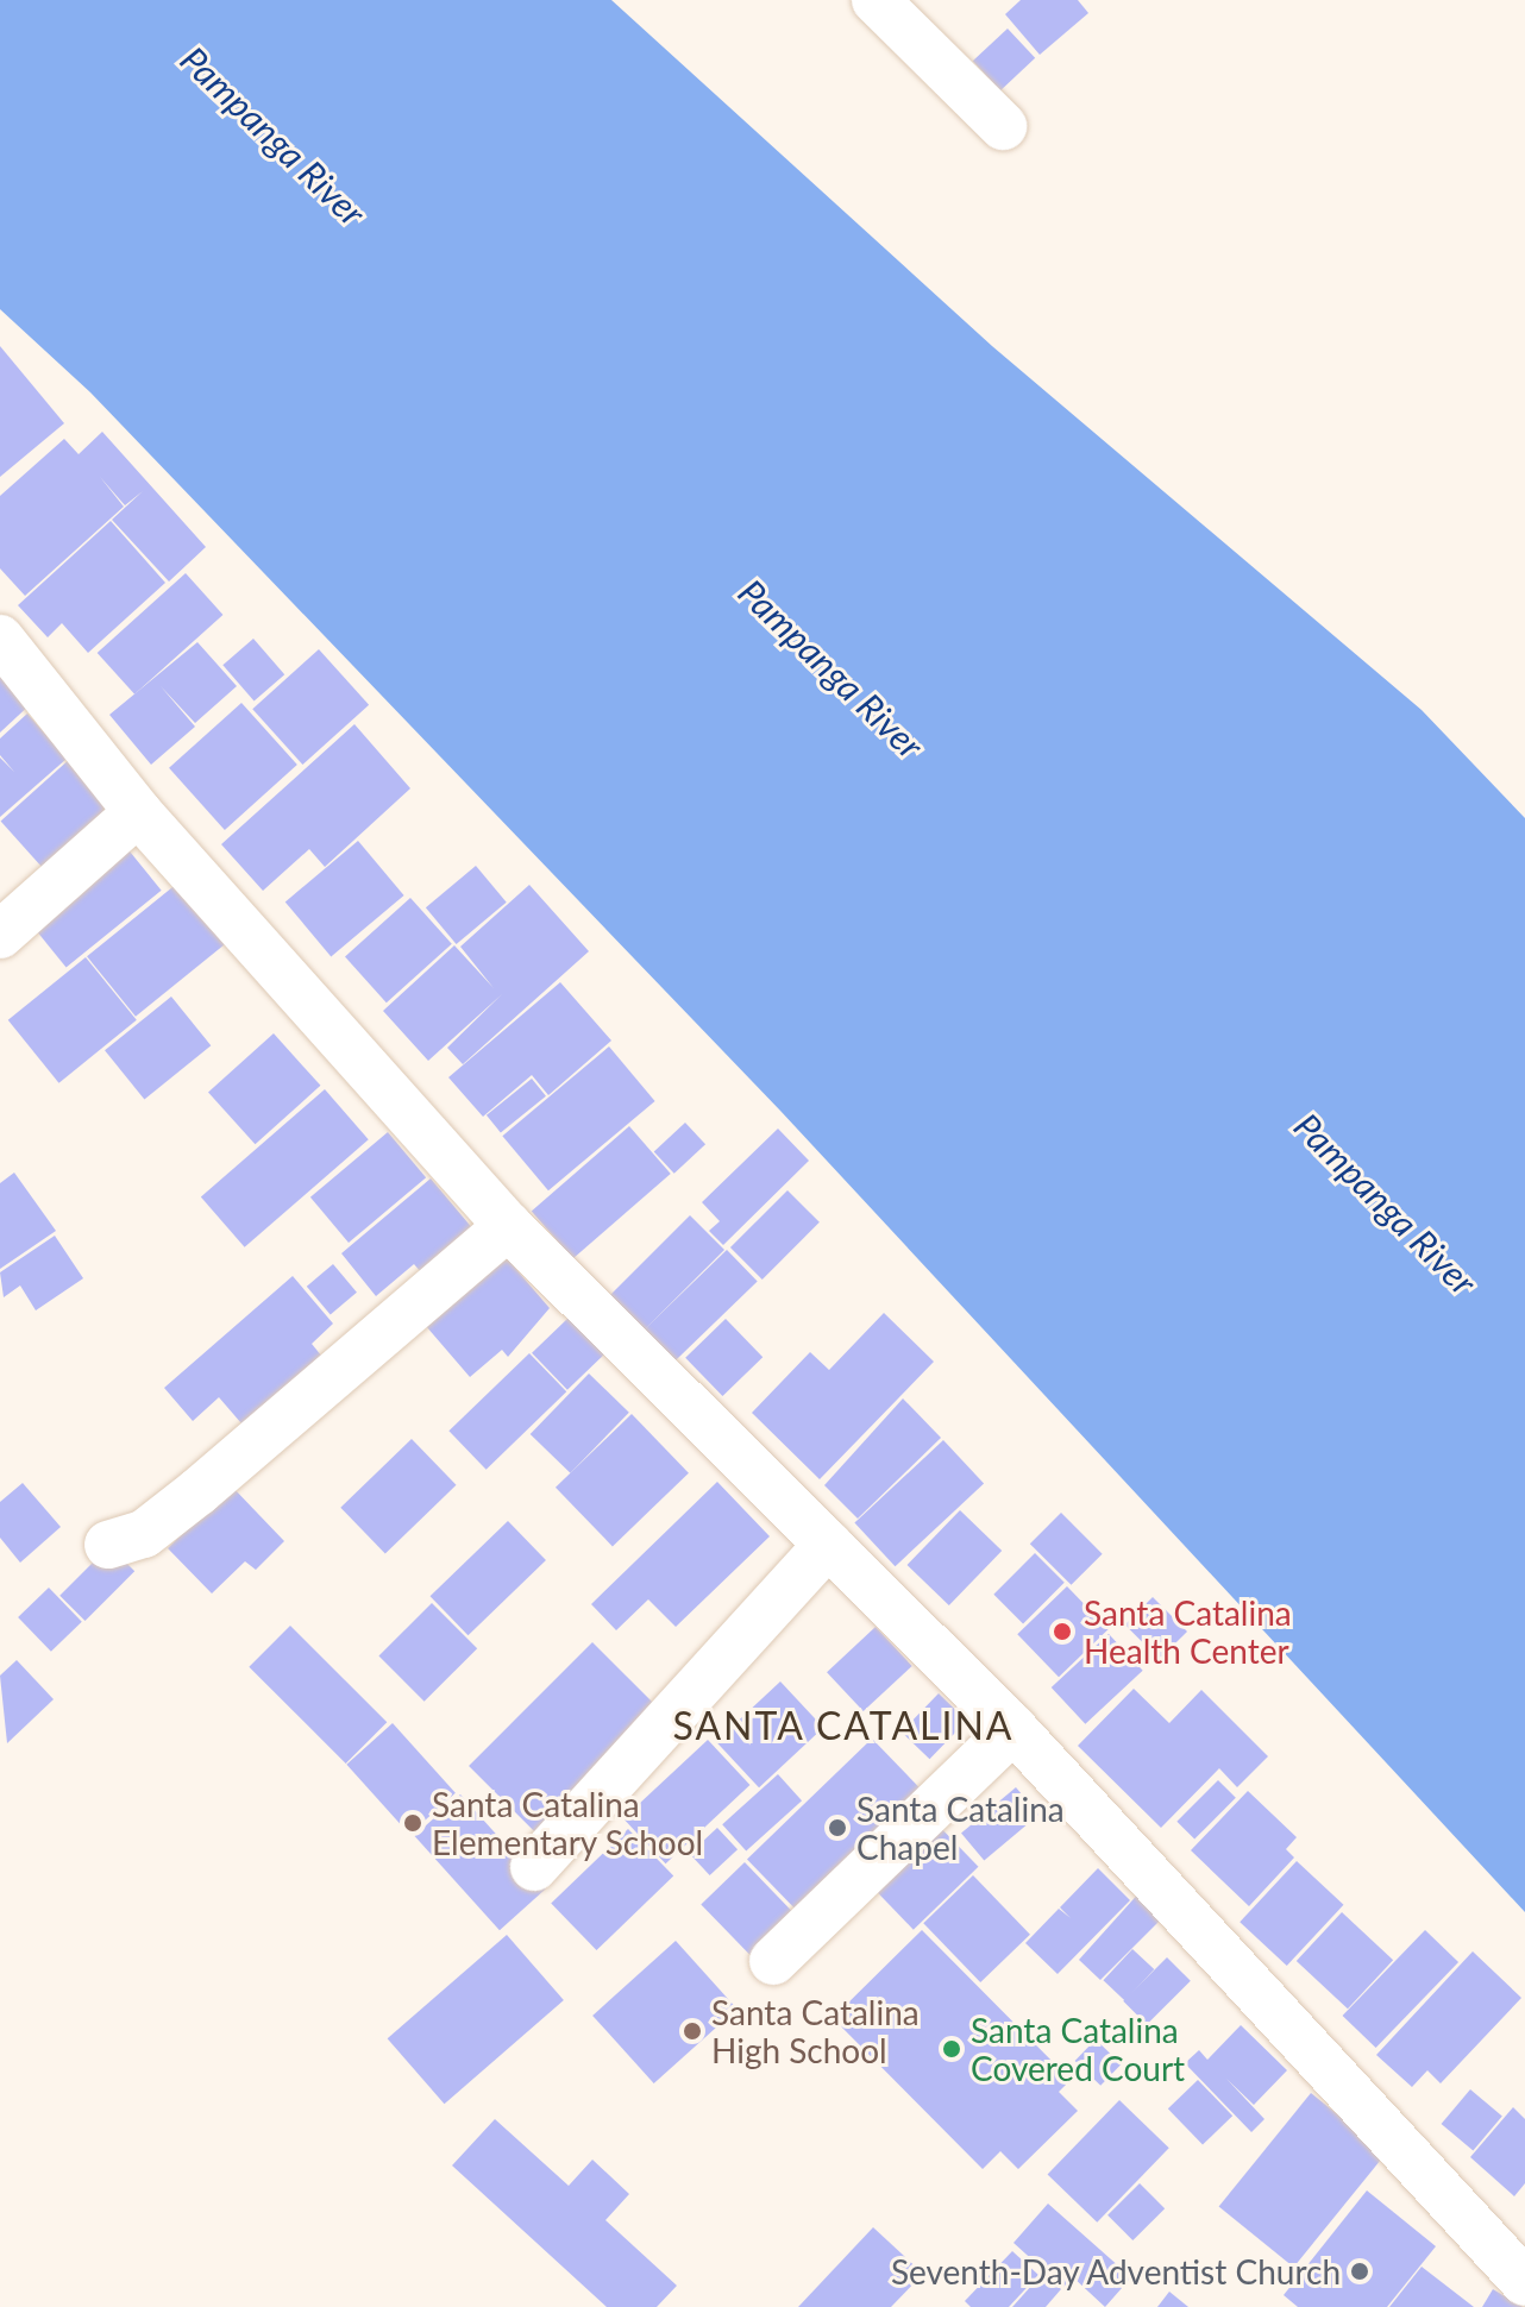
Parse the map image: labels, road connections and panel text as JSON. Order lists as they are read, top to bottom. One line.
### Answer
{"districts":["SANTA CATALINA"],"water":["Pampanga River"],"places":["Santa Catalina Health Center","Santa Catalina Elementary School","Santa Catalina Chapel","Santa Catalina High School","Santa Catalina Covered Court","Seventh-Day Adventist Church"]}
